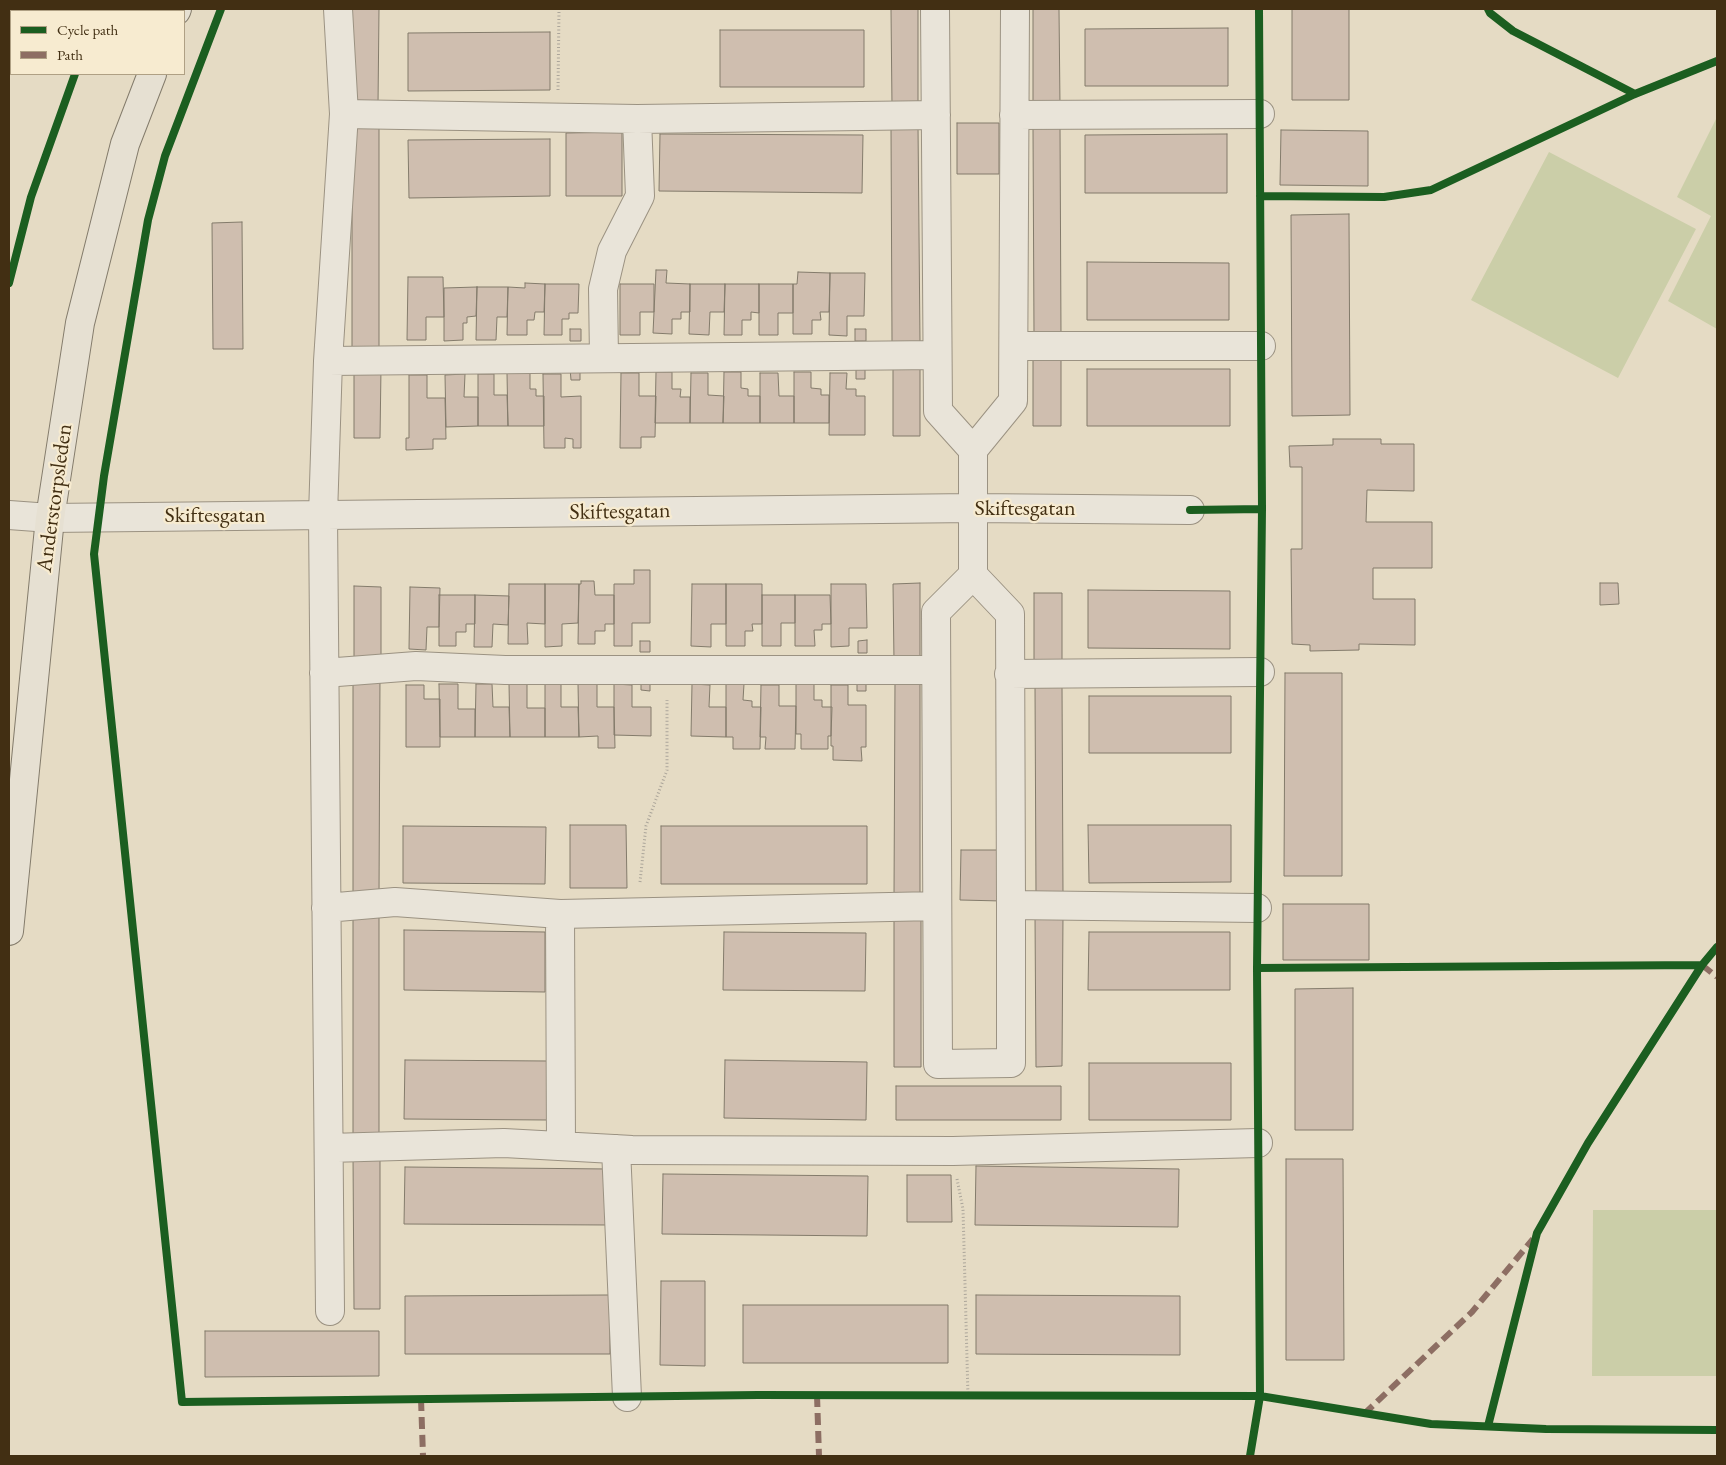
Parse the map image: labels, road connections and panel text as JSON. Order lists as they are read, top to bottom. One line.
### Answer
{"streets":{"main road":["Anderstorpsleden"],"street":["Skiftesgatan"]},"crossings":[["Anderstorpsleden","Skiftesgatan"]],"legend":["Cycle path","Path"]}
